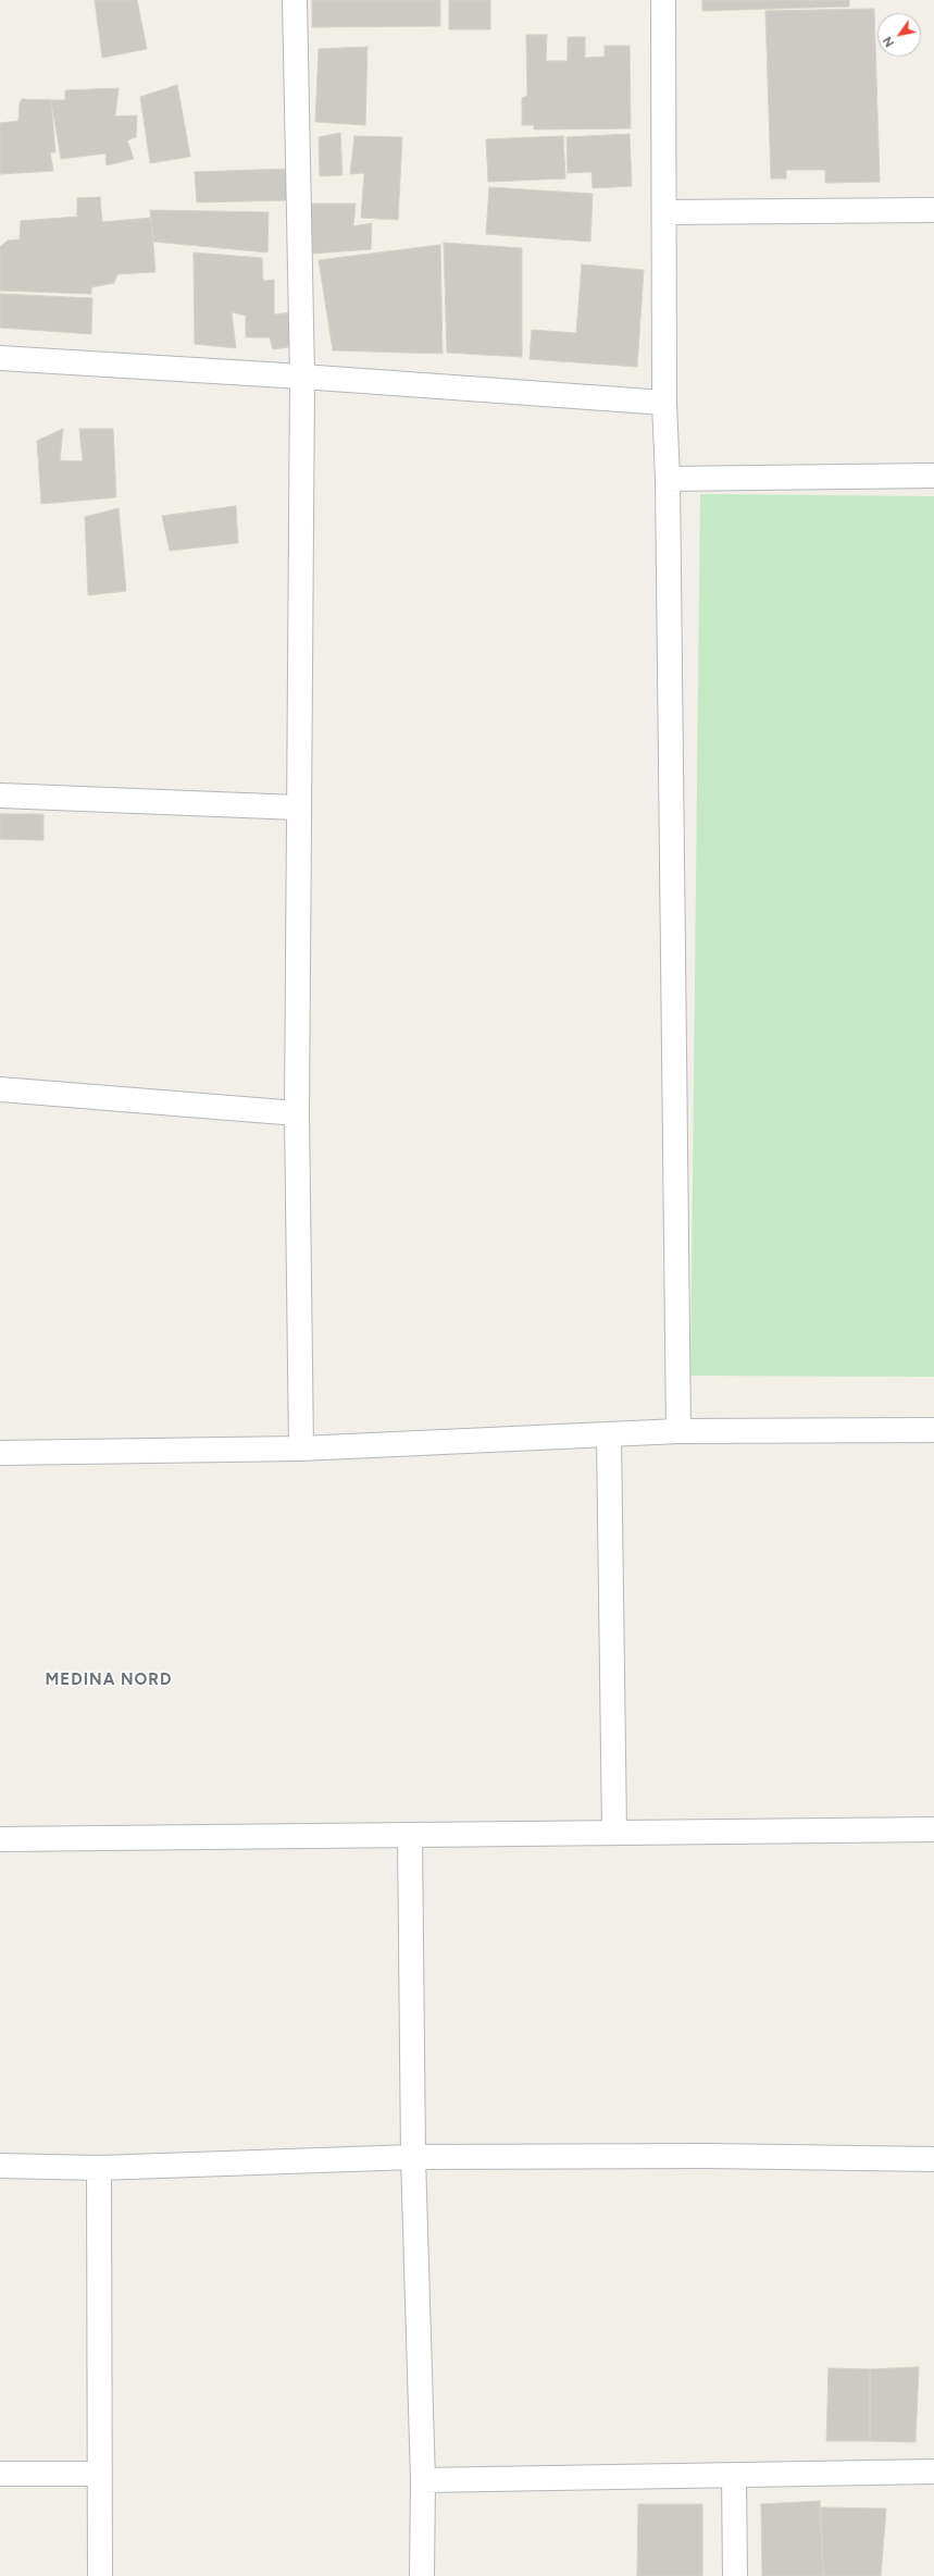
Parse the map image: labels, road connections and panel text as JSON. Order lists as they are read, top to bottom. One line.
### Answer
{"districts":["MEDINA NORD"],"north":"bottom left"}
